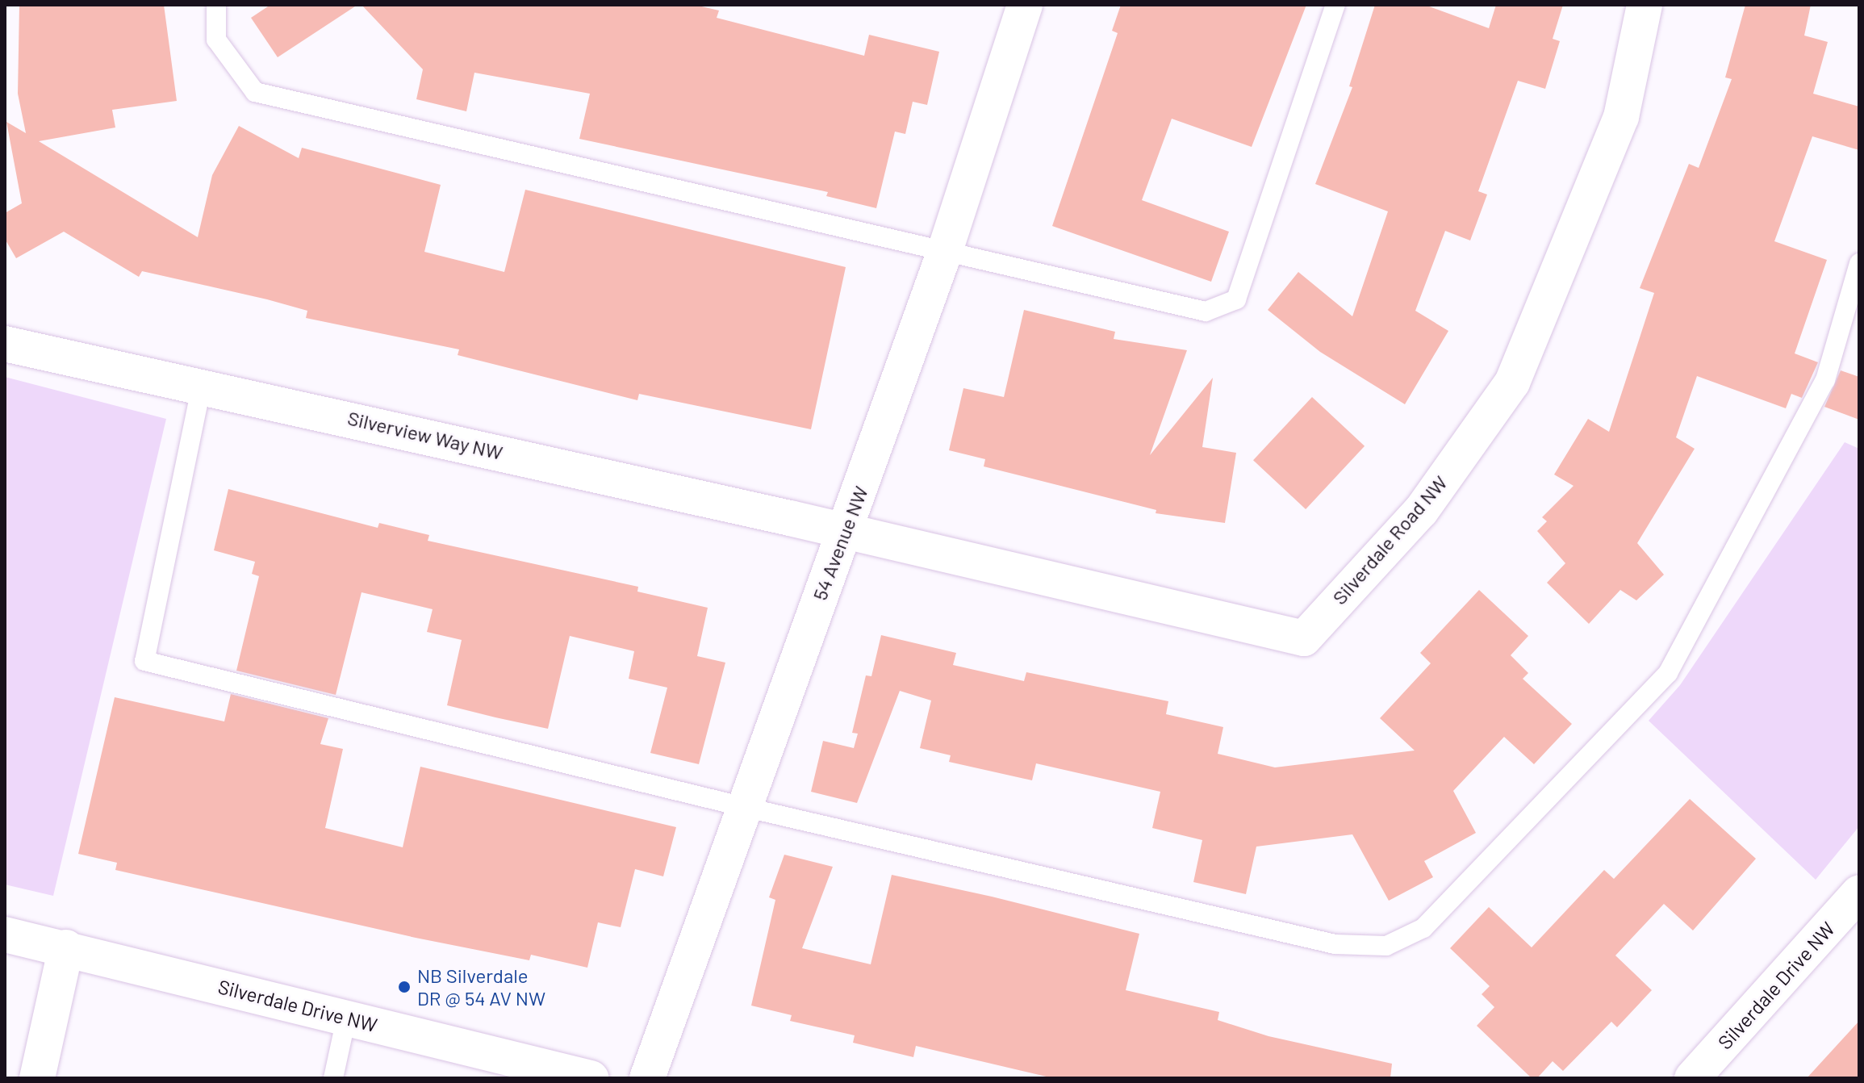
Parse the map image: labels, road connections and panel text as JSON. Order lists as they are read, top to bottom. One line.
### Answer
{"streets":{"street":["Silverview Way NW","Silverdale Road NW","54 Avenue NW","Silverdale Drive NW"]},"crossings":[["Silverview Way NW","Silverdale Road NW"],["Silverview Way NW","54 Avenue NW"],["Silverdale Road NW","54 Avenue NW"]],"places":["NB Silverdale DR @ 54 AV NW"]}
